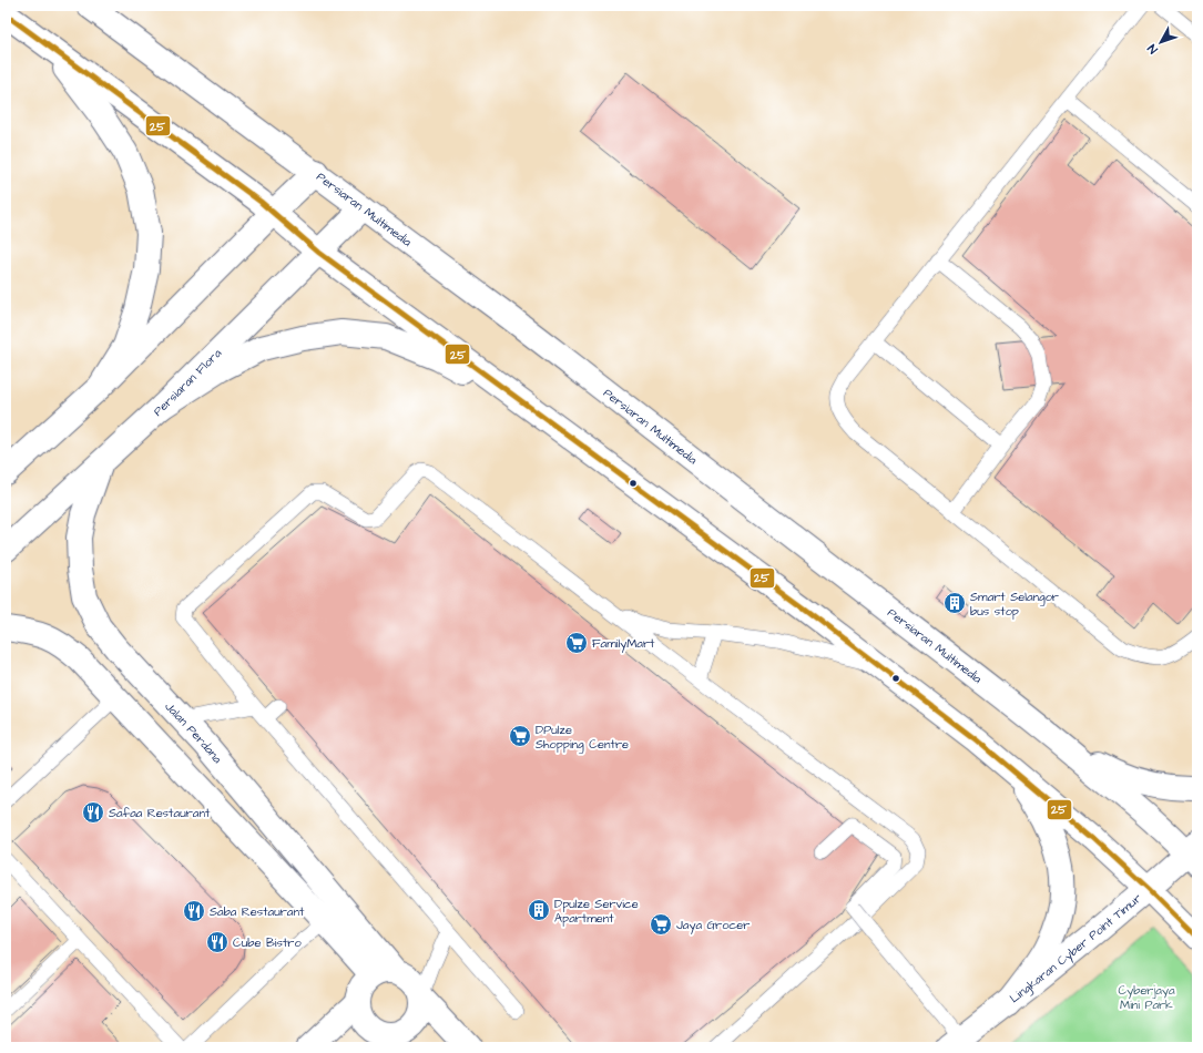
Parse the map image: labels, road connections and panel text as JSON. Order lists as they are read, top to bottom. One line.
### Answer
{"streets":{"main road":["Persiaran Multimedia","Persiaran Flora","Jalan Perdana","Lingkaran Cyber Point Timur"]},"crossings":[["Persiaran Multimedia","Persiaran Flora"],["Persiaran Multimedia","Lingkaran Cyber Point Timur"],["Persiaran Flora","Jalan Perdana"]],"parks":["Cyberjaya Mini Park"],"places":{"building":["Smart Selangor bus stop","Dpulze Service Apartment"],"supermarket":["FamilyMart","DPulze Shopping Centre","Jaya Grocer"],"restaurant":["Safaa Restaurant","Saba Restaurant","Cube Bistro"]},"lines":["transit line 25"],"north":"bottom left"}
